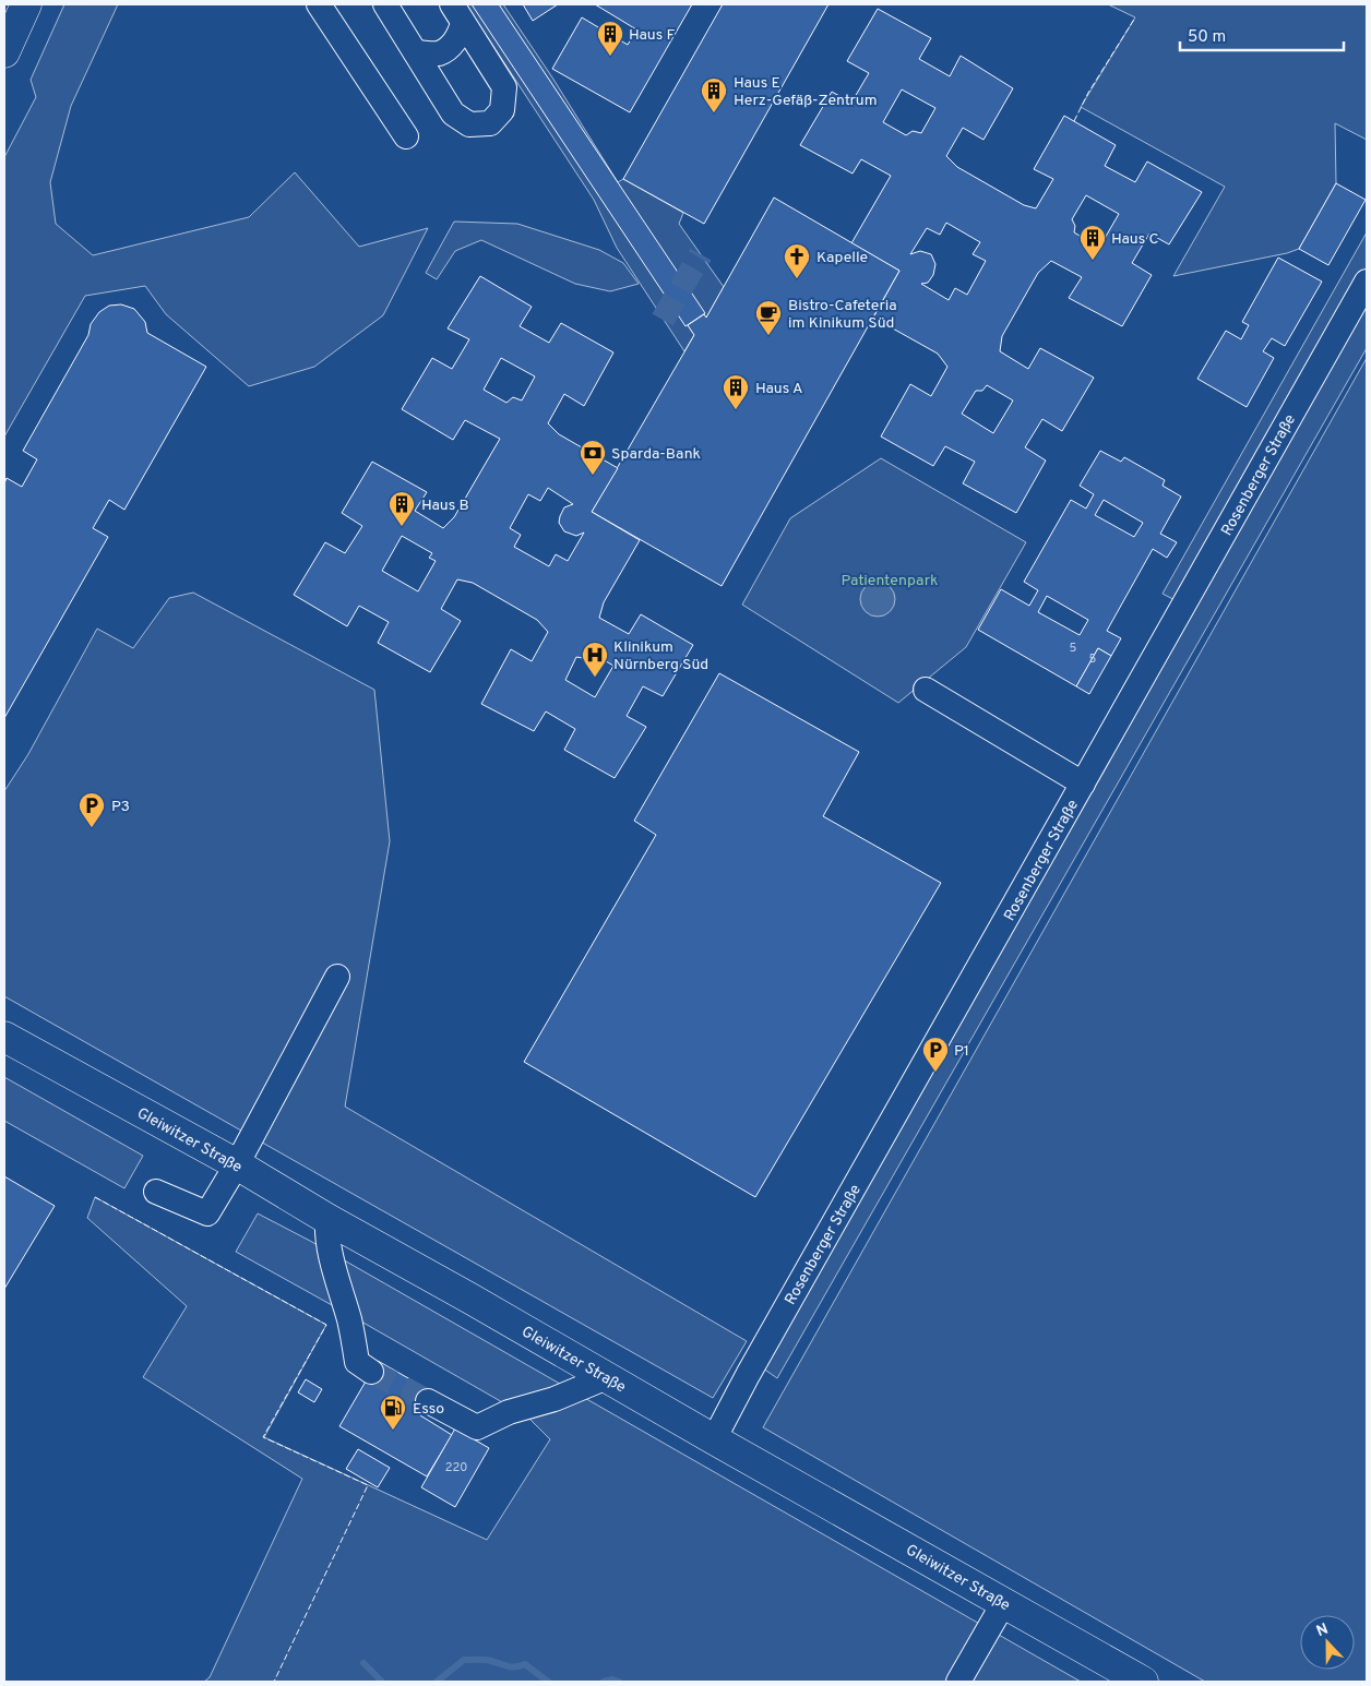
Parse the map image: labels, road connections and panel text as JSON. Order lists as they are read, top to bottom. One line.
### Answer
{"streets":{"main road":["Gleiwitzer Straße"],"street":["Rosenberger Straße"]},"crossings":[["Rosenberger Straße","Gleiwitzer Straße"]],"parks":["Patientenpark"],"places":{"building":["Haus F","Haus E Herz-Gefäß-Zentrum","Haus C","Haus A","Haus B"],"church":["Kapelle"],"cafe":["Bistro-Cafeteria im Kinikum Süd"],"bank":["Sparda-Bank"],"hospital":["Klinikum Nürnberg Süd"],"parking":["P3","P1"],"fuel station":["Esso"]},"house_numbers":["5","5","220"],"scale_bar":"50 m","north":"top"}
